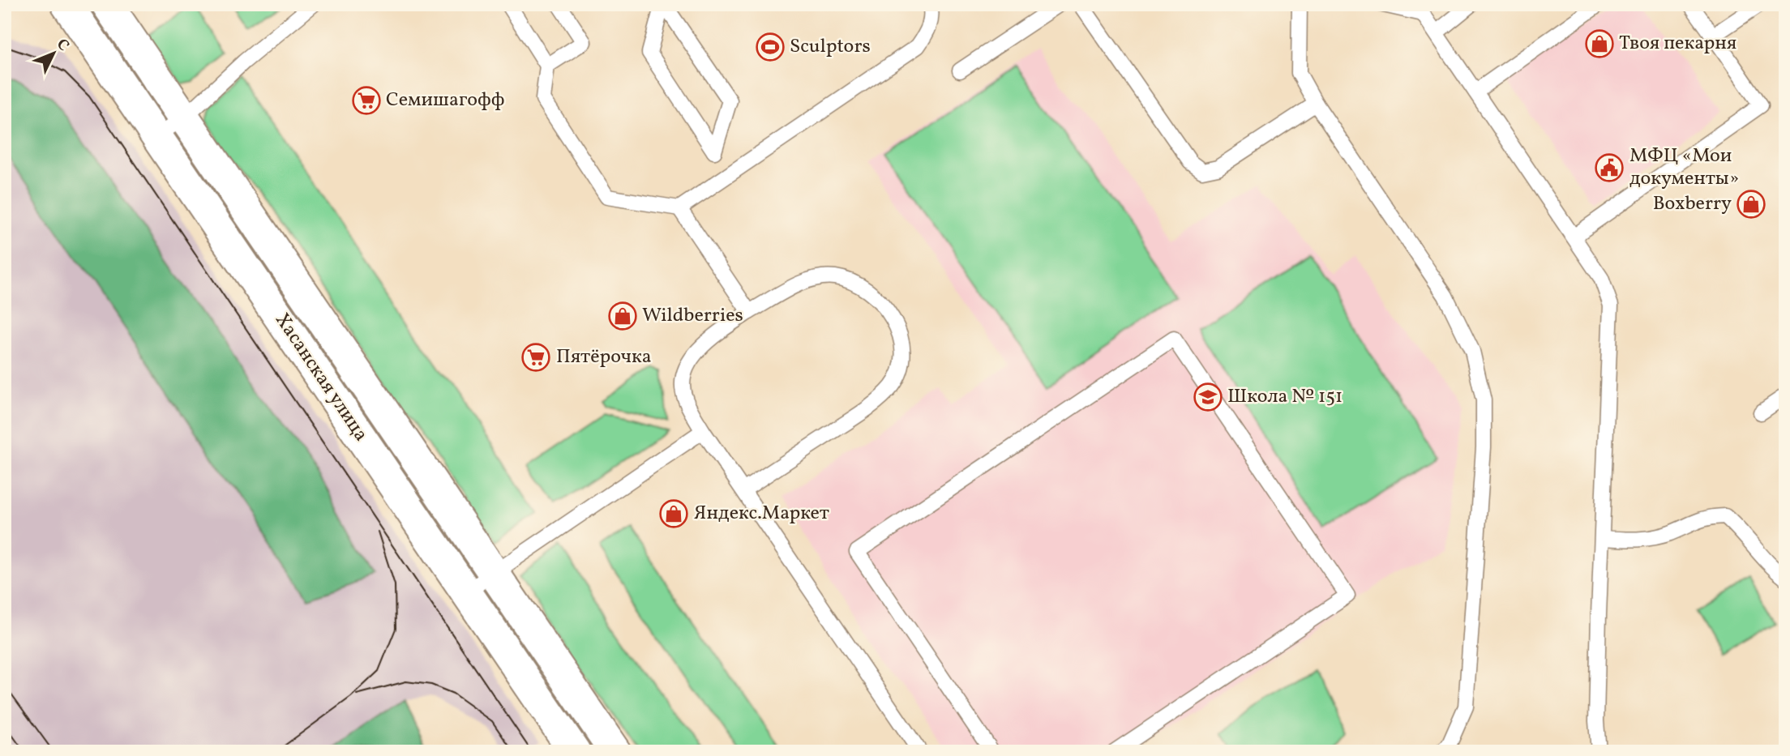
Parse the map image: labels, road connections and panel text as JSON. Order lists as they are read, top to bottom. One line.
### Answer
{"streets":{"street":["Хасанская улица"]},"places":{"shop":["Твоя пекарня","Boxberry","Wildberries","Яндекс.Маркет"],"sports":["Sculptors"],"supermarket":["Семишагофф","Пятёрочка"],"public building":["МФЦ «Мои документы»"],"school or university":["Школа № 151"]},"north":"top right"}
